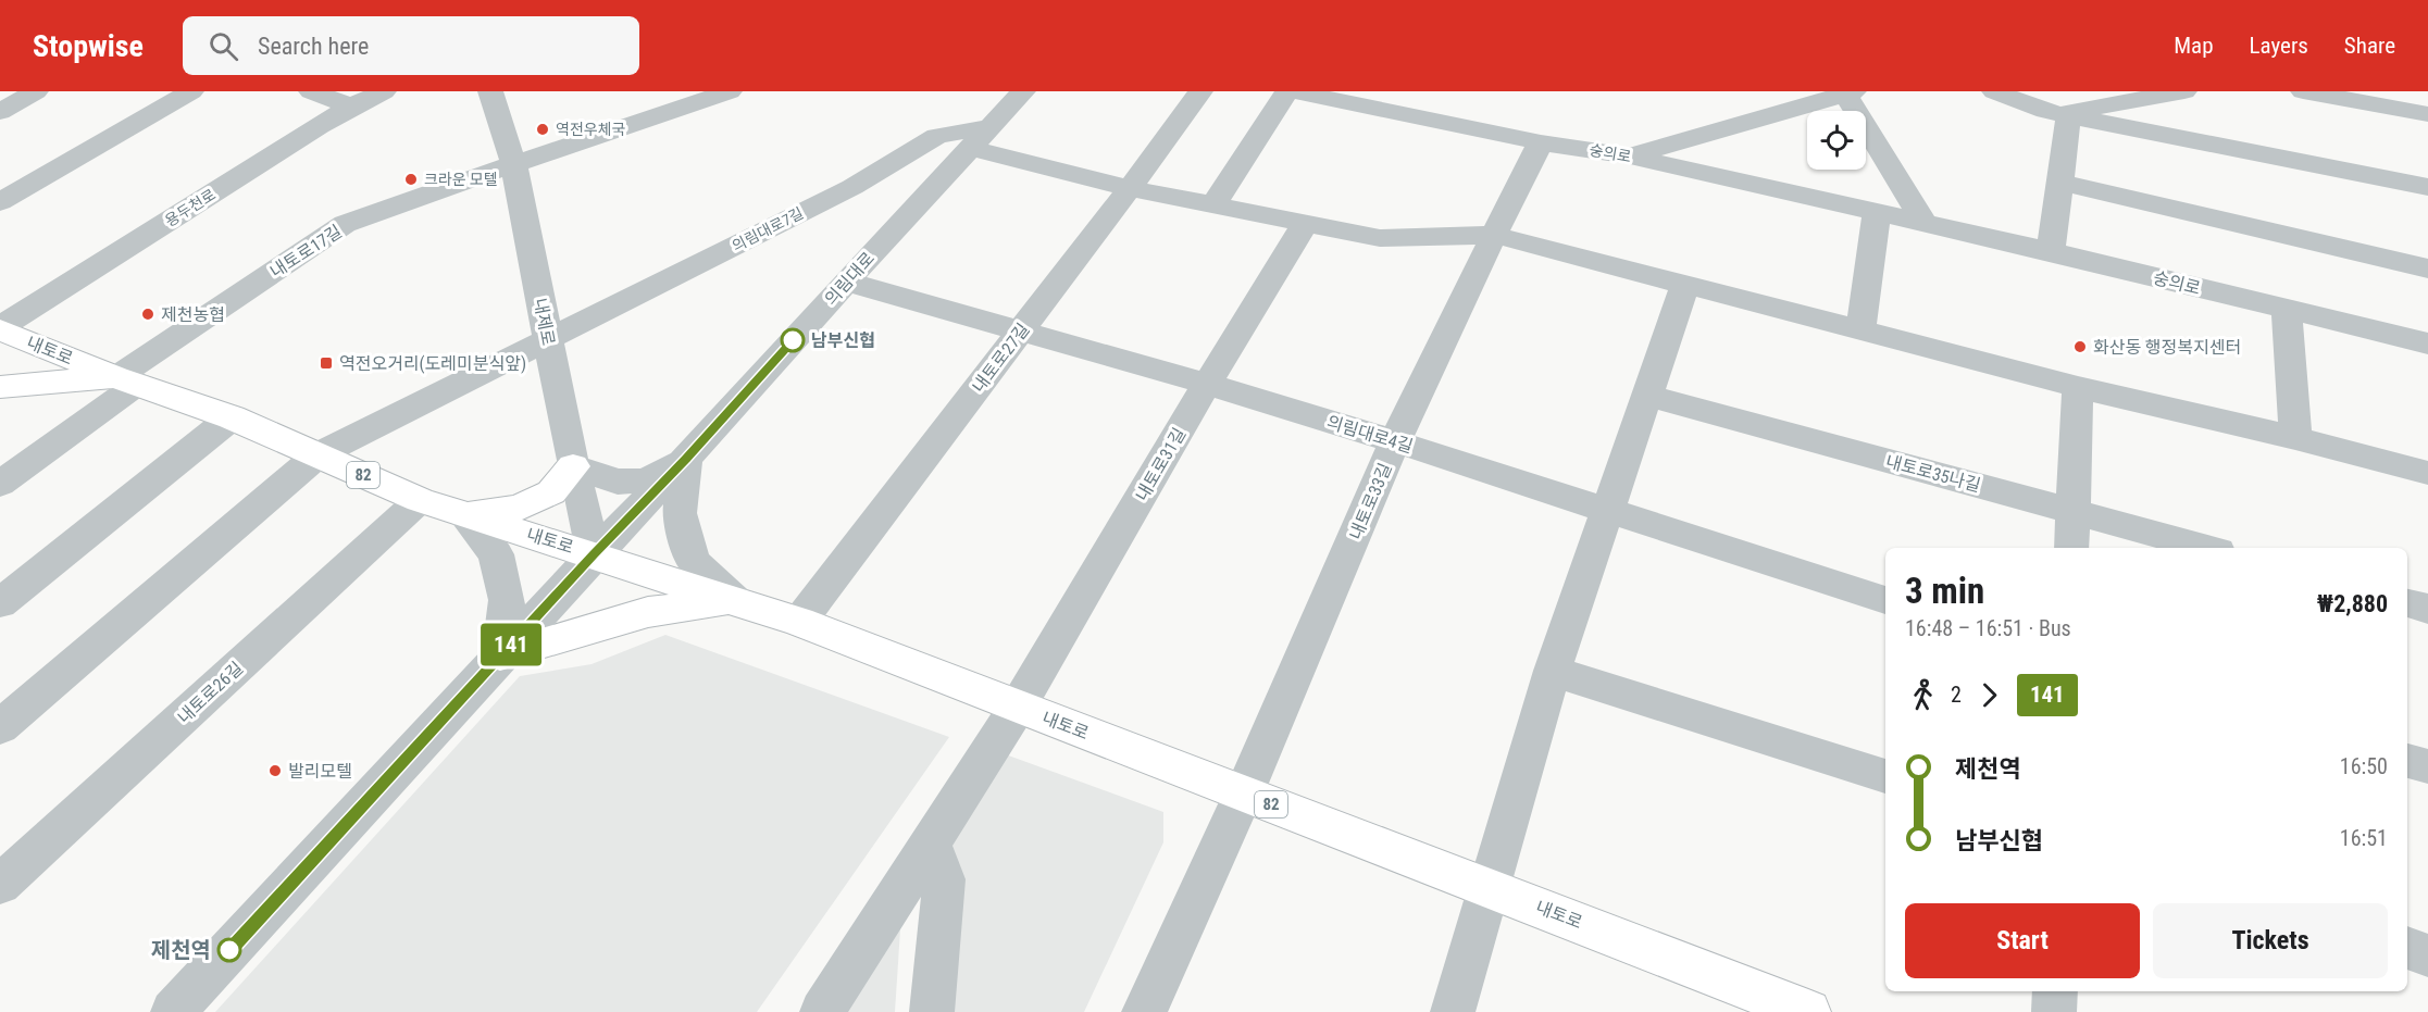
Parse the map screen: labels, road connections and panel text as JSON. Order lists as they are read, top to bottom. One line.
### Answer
{"streets":{"main road":["내토로","82"],"street":["숭의로","용두천로","의림대로7길","내토로17길","의림대로","내제로","내토로27길","의림대로4길","내토로31길","내토로35나길","내토로33길","내토로26길"]},"crossings":[["숭의로","내토로33길"],["용두천로","내토로"],["의림대로7길","의림대로"],["의림대로7길","내제로"],["내토로17길","내제로"],["내토로17길","내토로"],["의림대로","내제로"],["의림대로","내토로"],["의림대로","의림대로4길"],["내제로","내토로"],["내토로","내토로27길"],["내토로","내토로31길"],["내토로","내토로33길"],["내토로","내토로26길"],["내토로27길","의림대로4길"],["의림대로4길","내토로31길"],["의림대로4길","내토로33길"]],"places":{"other":["역전우체국","크라운 모텔","제천농협","남부신협","화산동 행정복지센터","발리모텔","제천역"],"transit":["역전오거리(도레미분식앞)"]},"lines":["bus line 141"],"page":{"header":"Stopwise","search":"Search here","nav":["Map","Layers","Share"],"on_map":"141","heading":["3 min","16:48 – 16:51 · Bus","₩2,880"],"legs":["2","141"],"list":[{"name":"제천역","value":"16:50"},{"name":"남부신협","value":"16:51"}],"buttons":["Start","Tickets"]}}
